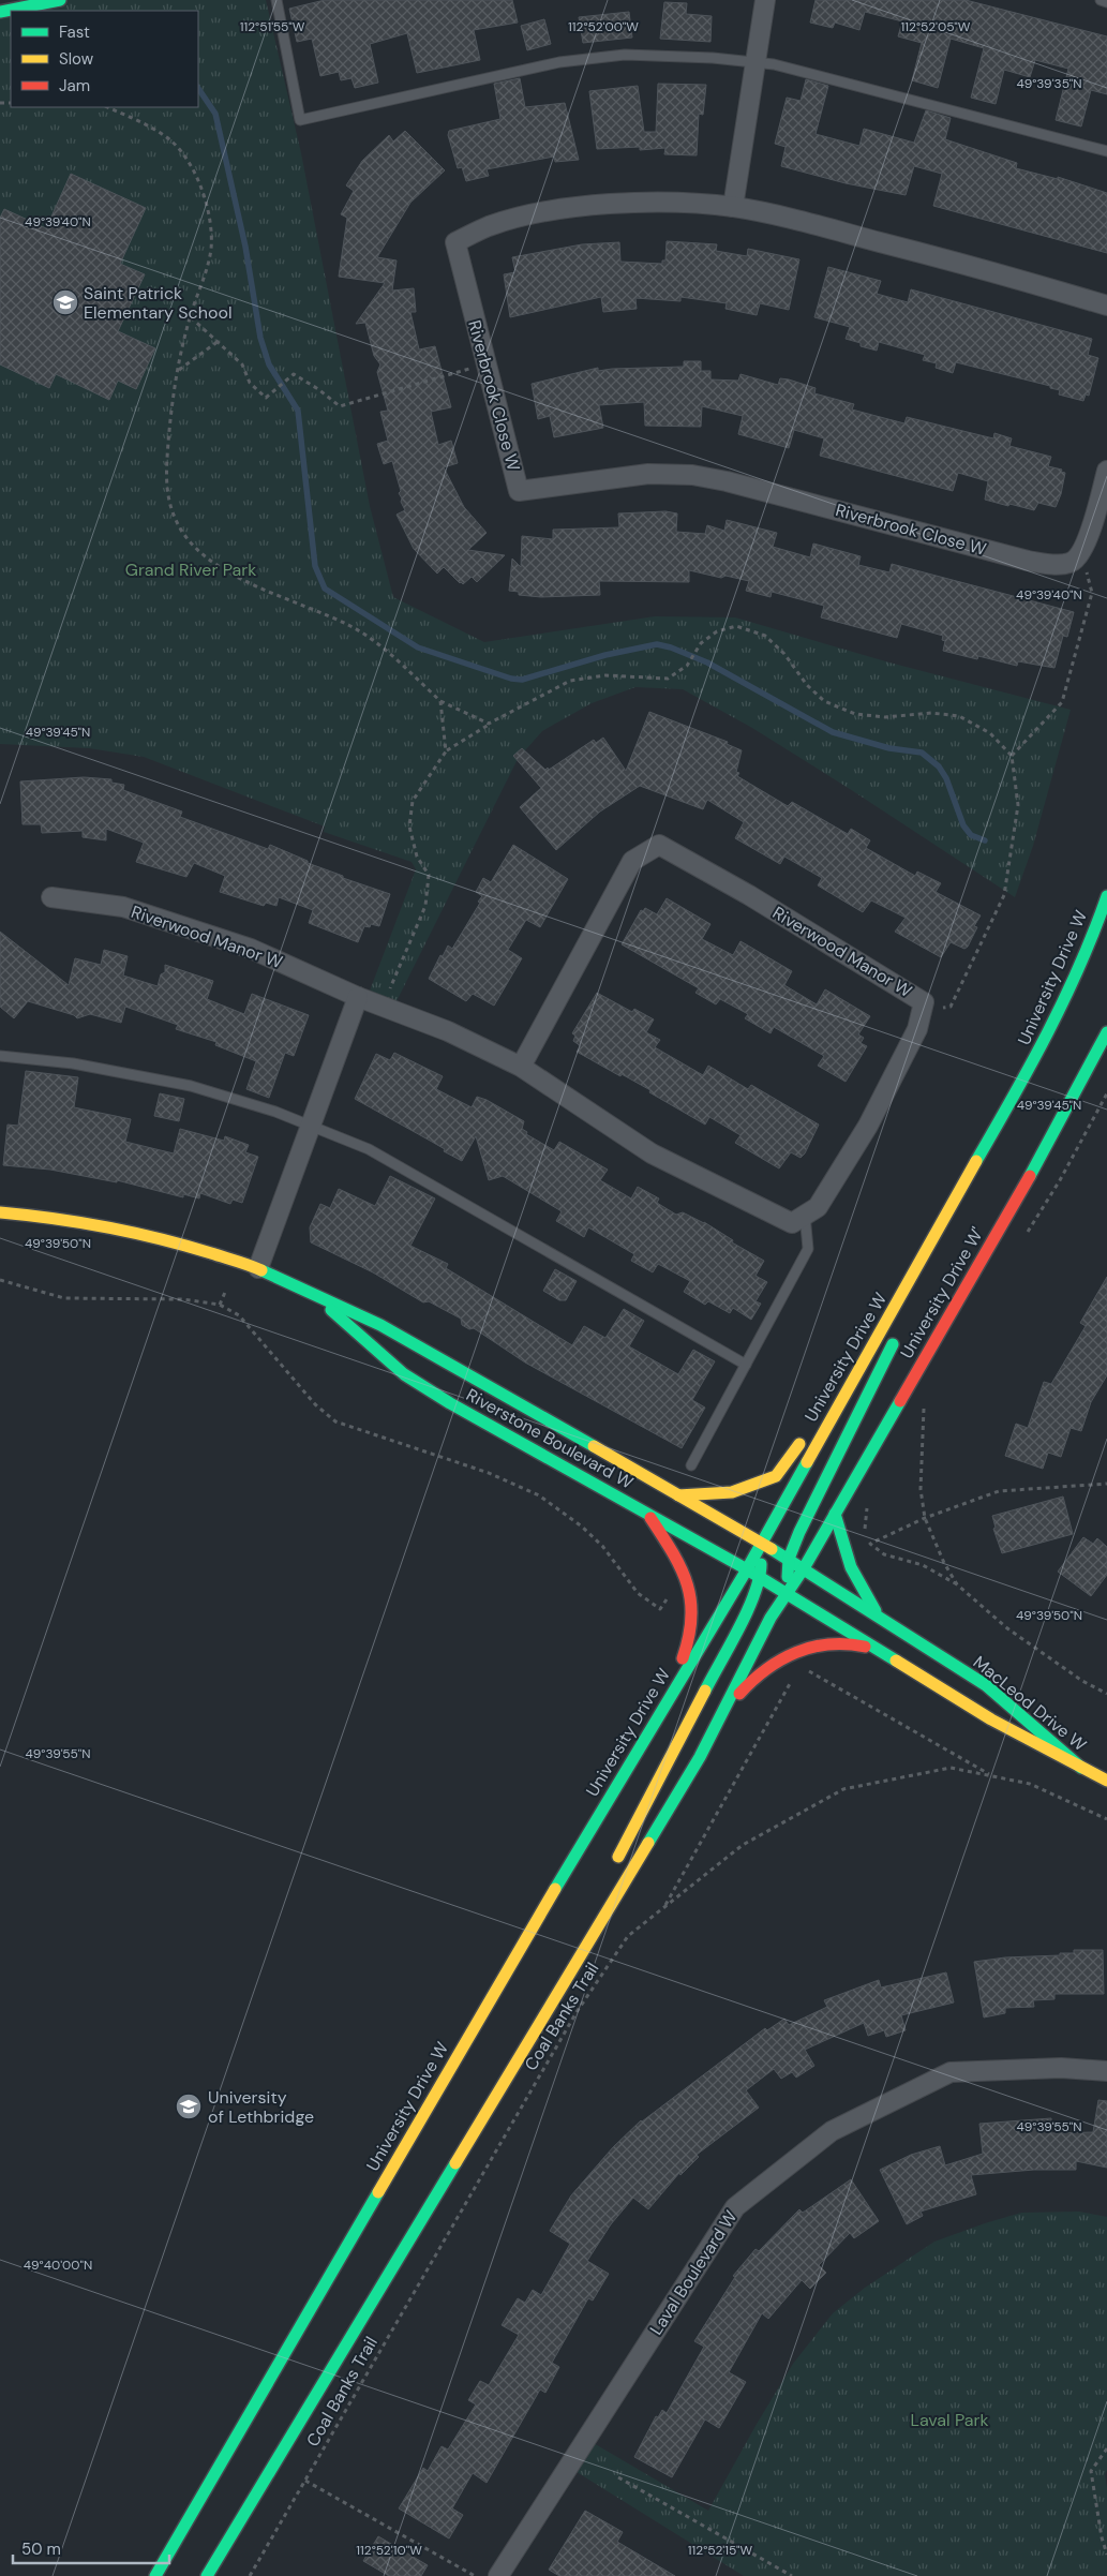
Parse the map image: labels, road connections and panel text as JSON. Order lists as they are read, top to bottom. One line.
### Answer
{"streets":{"main road":["University Drive W","University Drive W'","Riverstone Boulevard W","MacLeod Drive W"],"street":["Riverbrook Close W","Riverwood Manor W","Laval Boulevard W"],"path":["Coal Banks Trail"]},"crossings":[["University Drive W","Riverstone Boulevard W"],["University Drive W'","Riverstone Boulevard W"],["University Drive W'","MacLeod Drive W"],["Riverstone Boulevard W","MacLeod Drive W"]],"parks":["Grand River Park","Laval Park"],"places":{"school or university":["Saint Patrick Elementary School","University of Lethbridge"]},"legend":["Fast","Slow","Jam"],"scale_bar":"50 m","coordinates":["112°52'00\"W","112°51'55\"W","112°52'05\"W","49°39'35\"N","49°39'40\"N","49°39'45\"N","49°39'50\"N","49°39'55\"N","49°40'00\"N","112°52'10\"W","112°52'15\"W"]}
